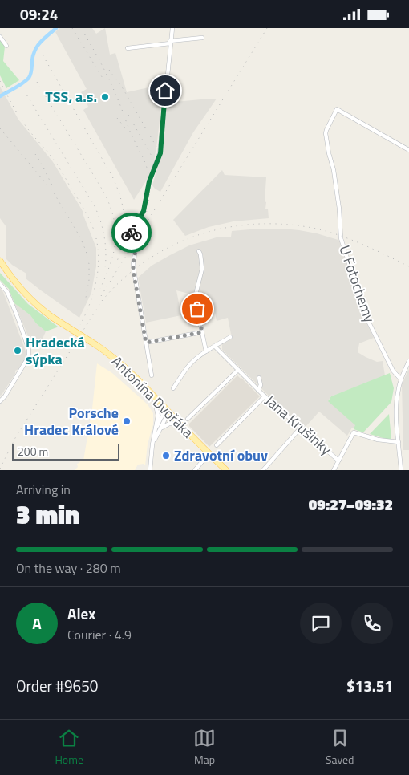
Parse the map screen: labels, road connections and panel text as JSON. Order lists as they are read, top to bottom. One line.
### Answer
{"streets":{"main road":["Antonína Dvořáka"],"street":["U Fotochemy","Jana Krušinky"]},"places":["TSS, a.s.","Hradecká sýpka","Porsche Hradec Králové","Zdravotní obuv"],"scale_bar":"200 m","page":{"status":"09:24","scale":"200 m","heading":["3 min","Arriving in","09:27–09:32"],"panel":["Alex","Courier · 4.9","Order #9650","$13.51"],"bar":"On the way · 280 m","round":"A","tabs":["Home","Map","Saved"]}}
